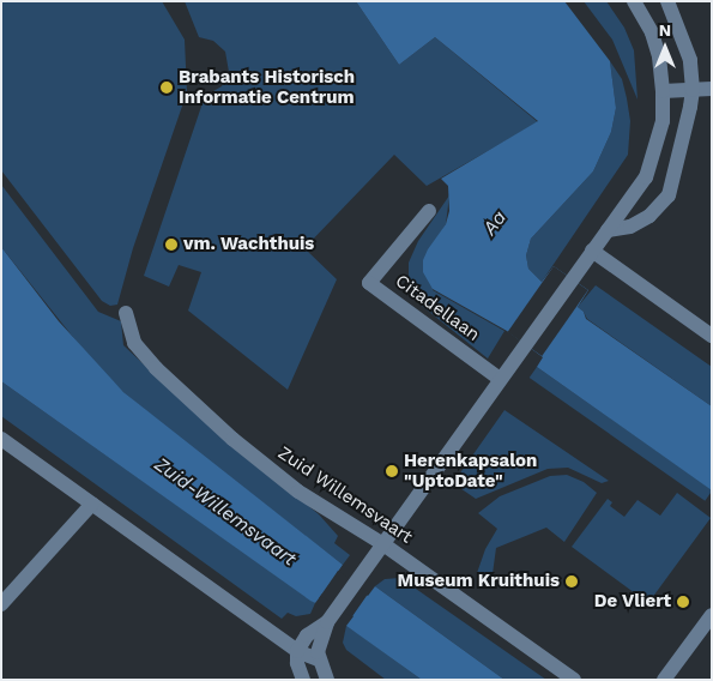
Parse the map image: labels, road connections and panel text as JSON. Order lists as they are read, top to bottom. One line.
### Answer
{"streets":{"street":["Citadellaan","Zuid Willemsvaart"]},"water":["Aa","Zuid-Willemsvaart"],"places":["Brabants Historisch Informatie Centrum","vm. Wachthuis","Herenkapsalon \"UptoDate\"","Museum Kruithuis","De Vliert"],"north":"top"}
